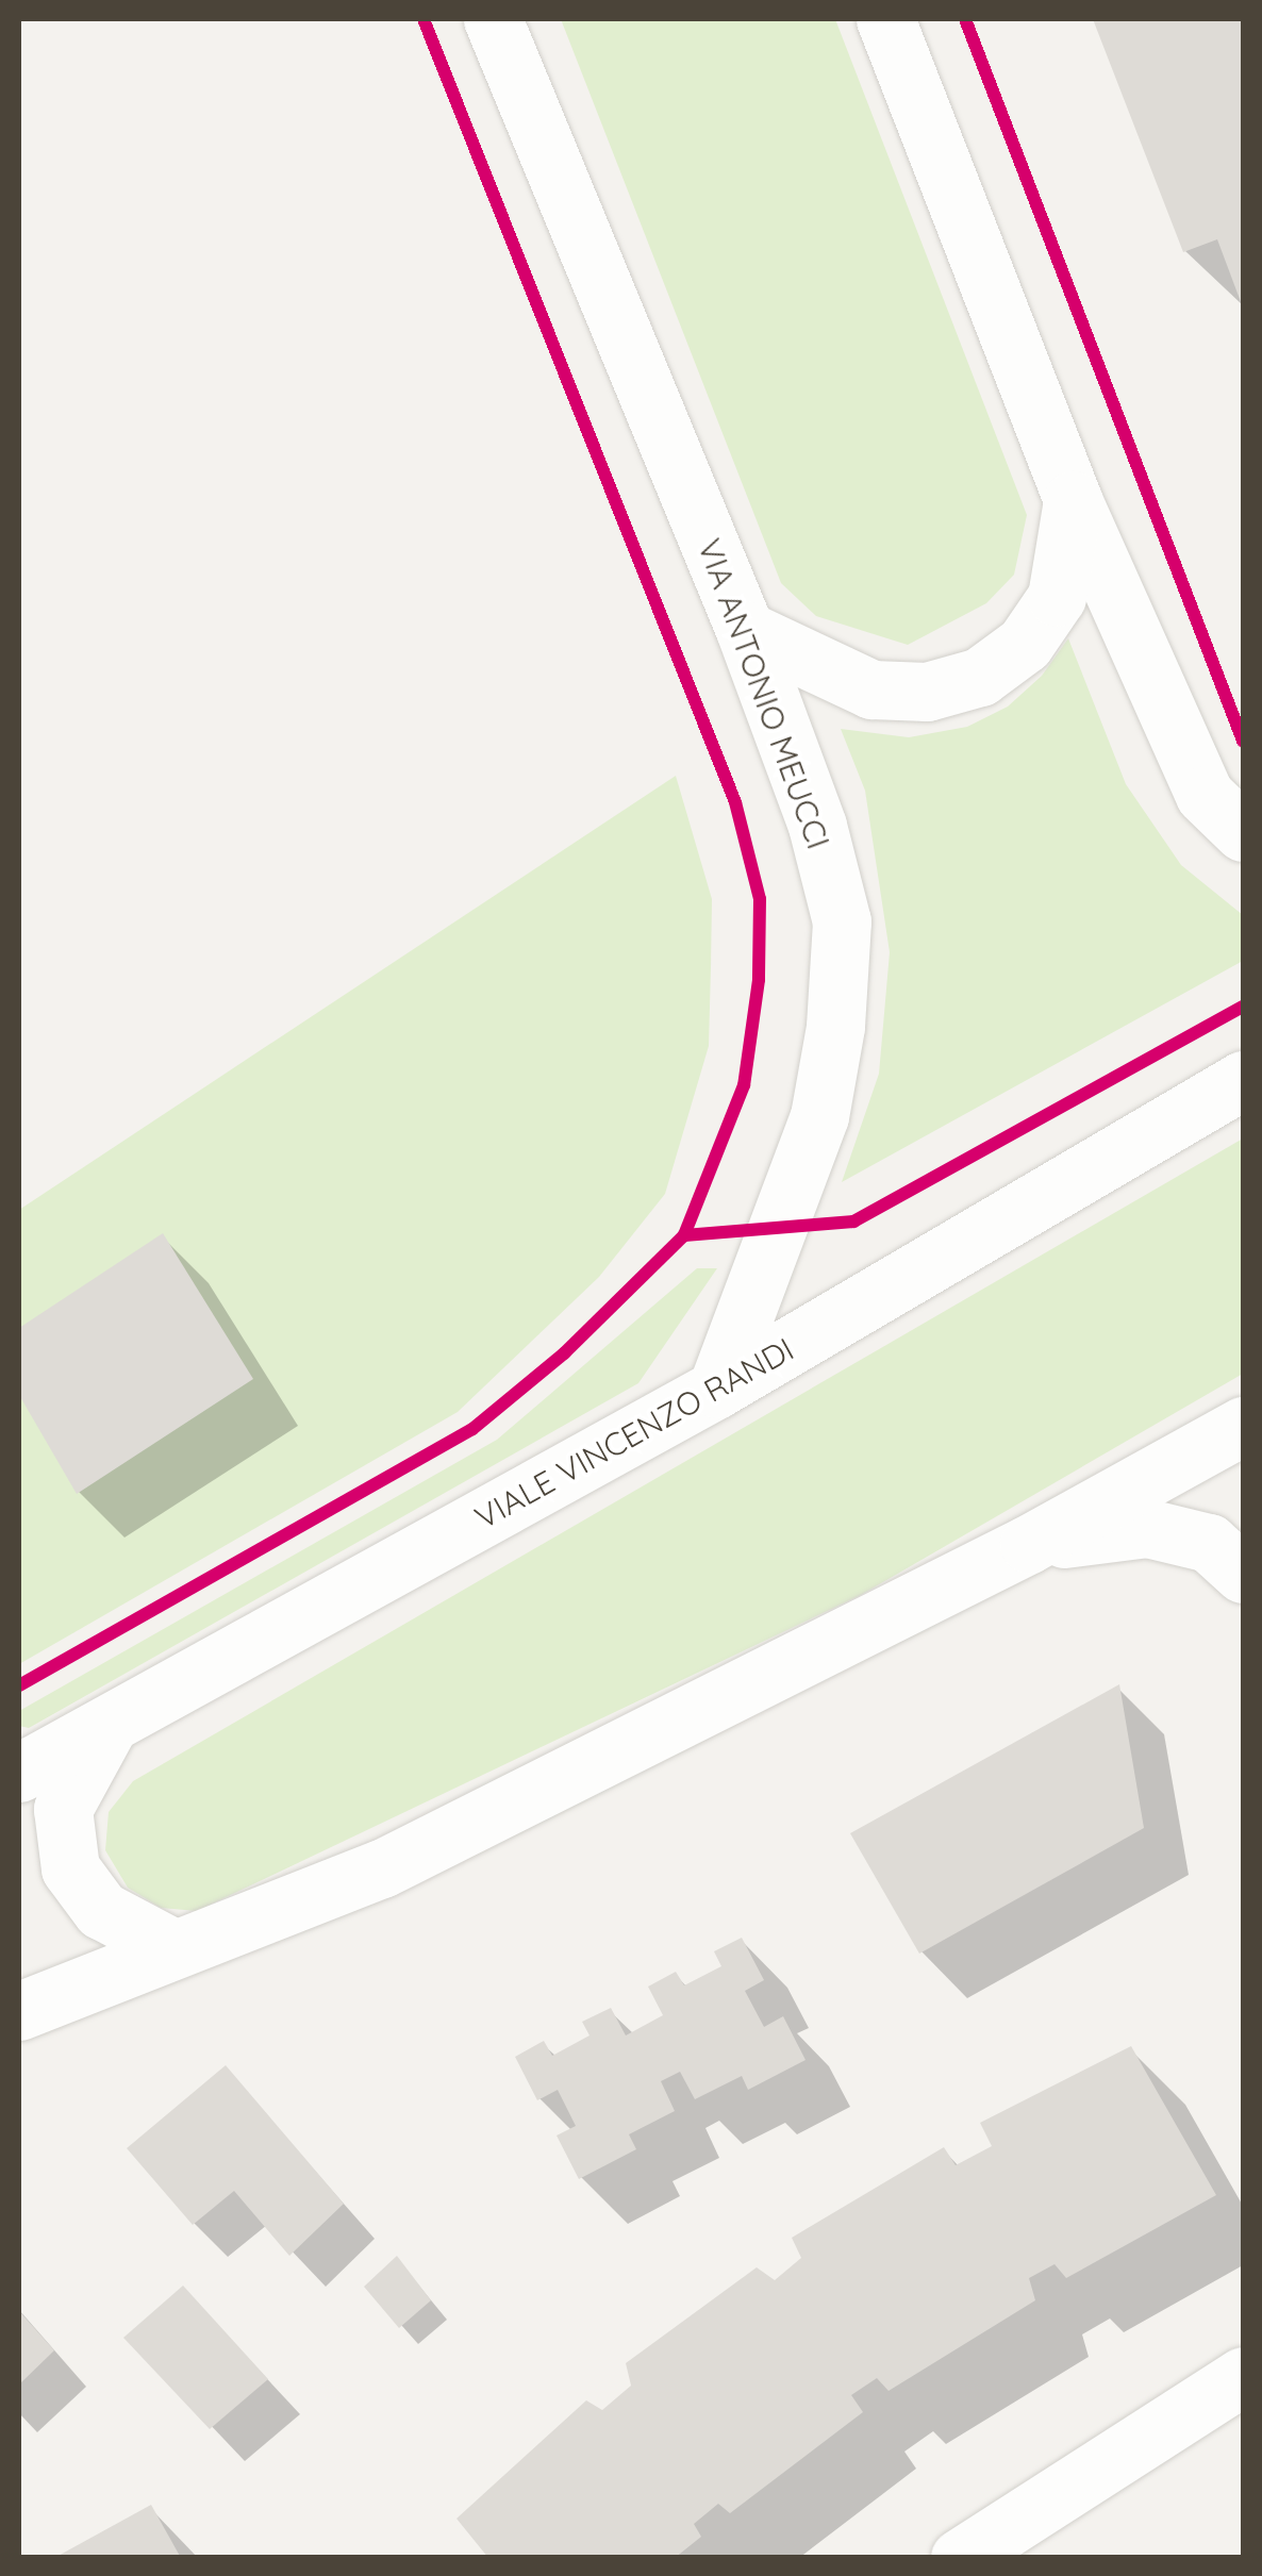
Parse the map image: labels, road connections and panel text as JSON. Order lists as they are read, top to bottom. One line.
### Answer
{"streets":{"street":["VIA ANTONIO MEUCCI","VIALE VINCENZO RANDI"]},"crossings":[["VIA ANTONIO MEUCCI","VIALE VINCENZO RANDI"]]}
